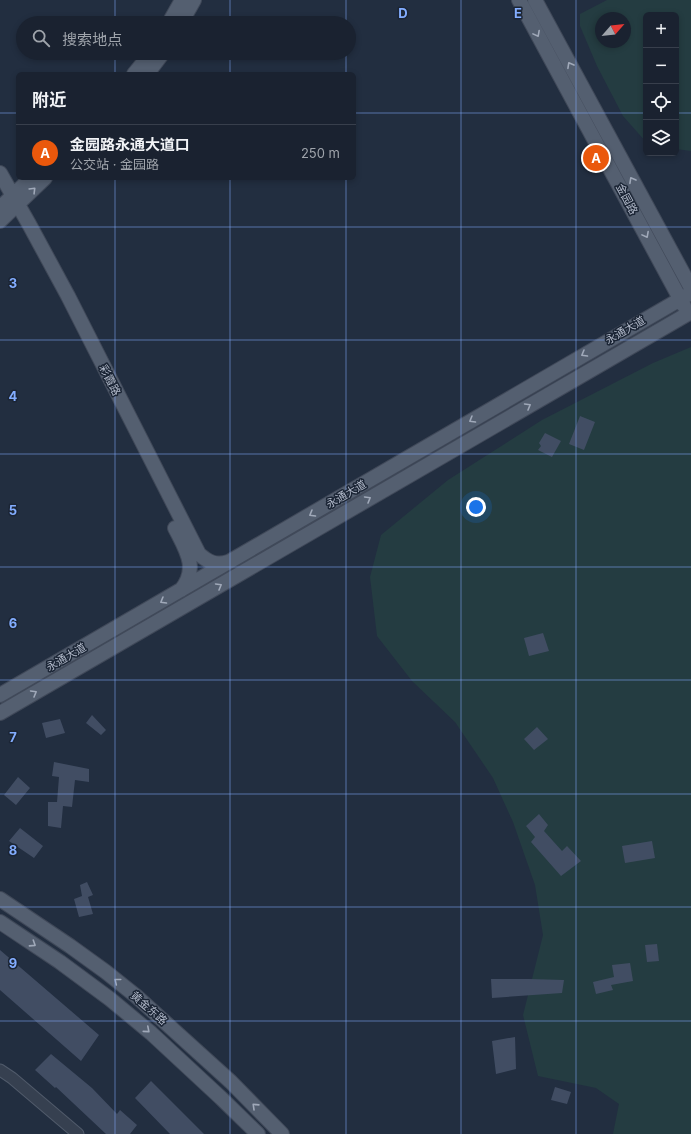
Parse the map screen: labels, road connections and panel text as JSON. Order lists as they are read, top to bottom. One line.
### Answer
{"streets":{"main road":["金园路","永通大道","彩霞路","黄金东路"]},"crossings":[["金园路","永通大道"],["永通大道","彩霞路"]],"north":"top right","page":{"map_buttons":["+","−"],"search":"搜索地点","heading":"附近","list":[{"mark":"A","name":"金园路永通大道口","note":"公交站 · 金园路","value":"250 m"}],"pins":"A"},"grid":{"columns":["D","E"],"rows":["3","4","5","6","7","8","9"]}}
